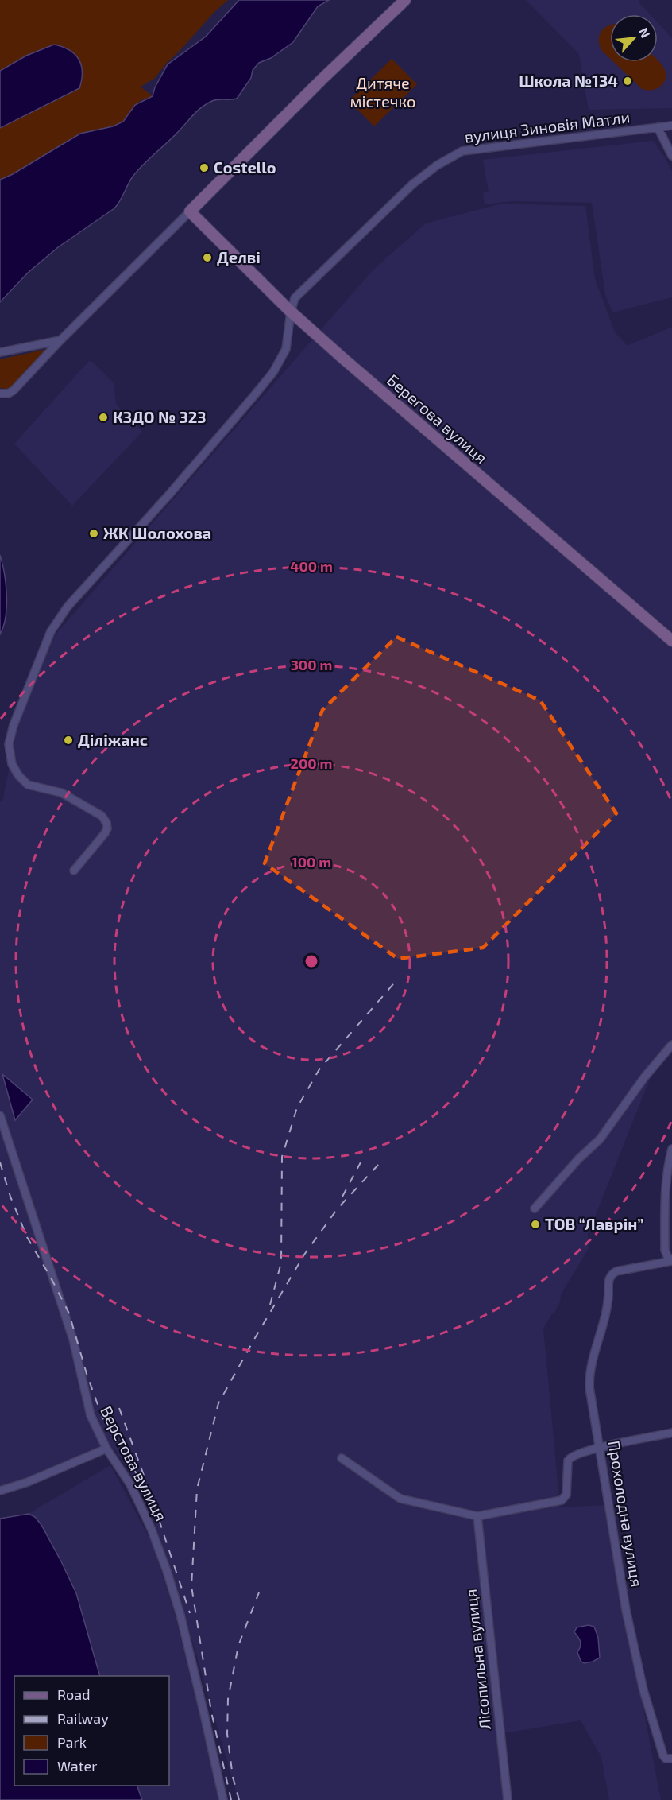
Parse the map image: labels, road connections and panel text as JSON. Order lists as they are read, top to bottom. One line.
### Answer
{"streets":{"street":["вулиця Зиновія Матли","Берегова вулиця","Верстова вулиця","Прохолодна вулиця","Лісопильна вулиця"]},"crossings":[["вулиця Зиновія Матли","Берегова вулиця"]],"parks":["Дитяче містечко"],"places":["Школа №134","Costello","Делві","КЗДО № 323","ЖК Шолохова","Діліжанс","ТОВ “Лаврін”"],"legend":["Road","Railway","Park","Water"],"north":"top right","rings":["400 m","300 m","200 m","100 m"]}
